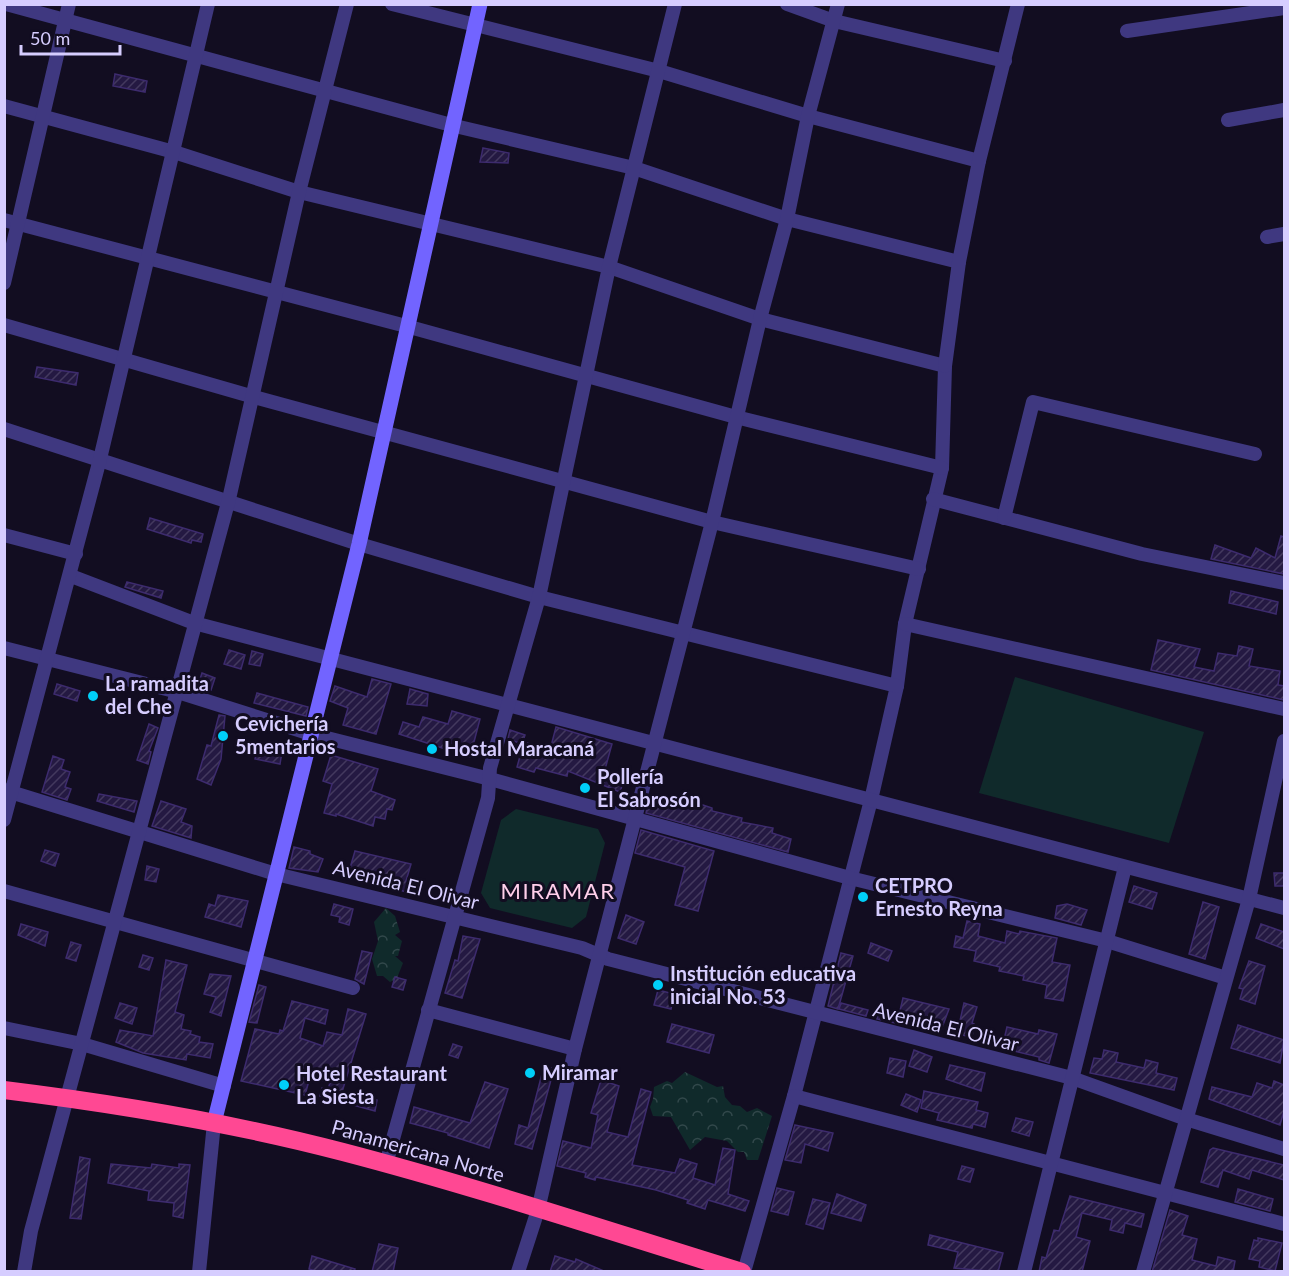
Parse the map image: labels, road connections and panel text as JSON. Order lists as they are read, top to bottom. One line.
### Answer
{"streets":{"highway":["Panamericana Norte"],"street":["Avenida El Olivar"]},"districts":["MIRAMAR"],"places":["La ramadita del Che","Cevichería 5mentarios","Hostal Maracaná","Pollería El Sabrosón","CETPRO Ernesto Reyna","Institución educativa inicial No. 53","Miramar","Hotel Restaurant La Siesta"],"scale_bar":"50 m"}
